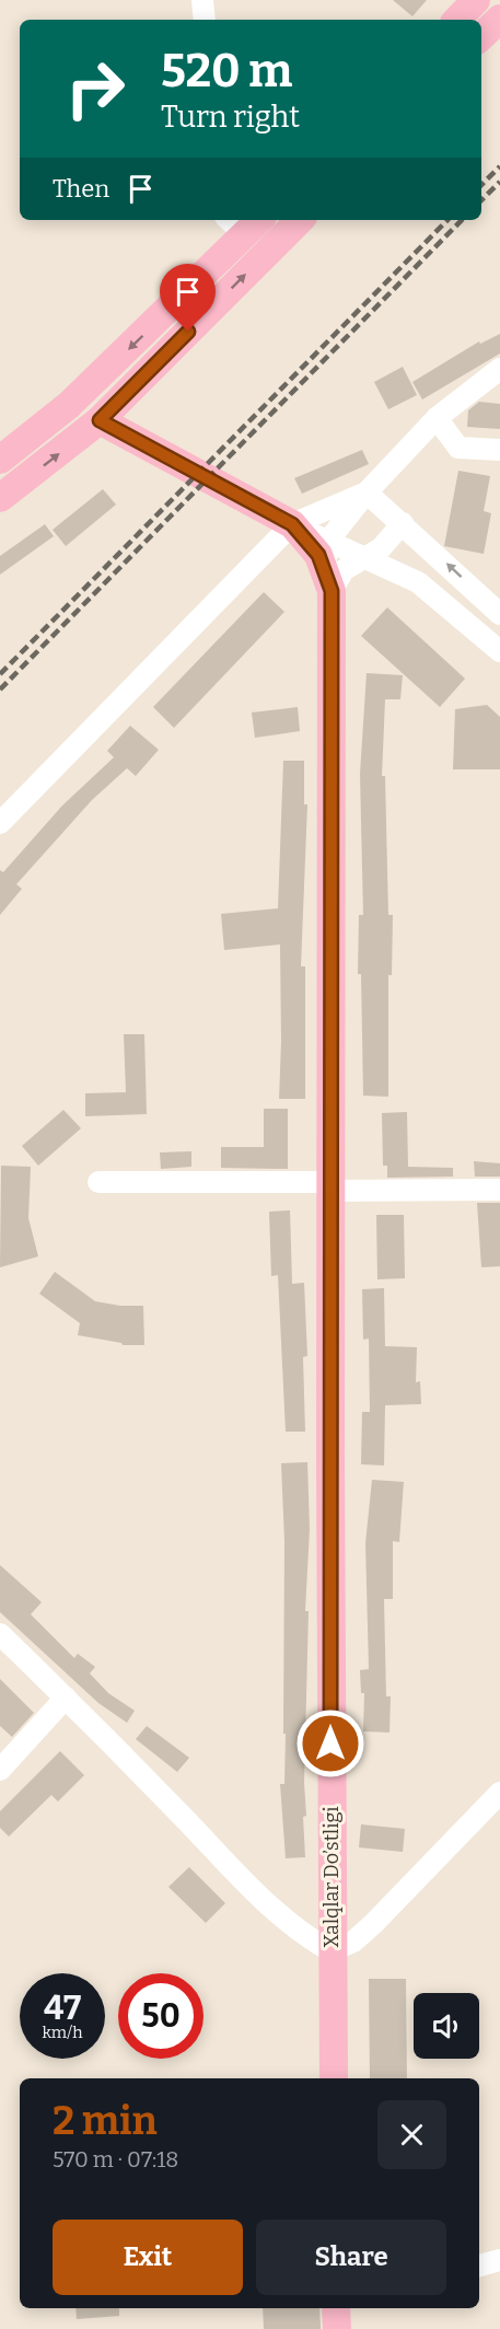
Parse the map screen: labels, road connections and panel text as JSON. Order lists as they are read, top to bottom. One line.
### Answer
{"streets":{"main road":["Xalqlar Do’stligi"]},"page":{"turn":["520 m","Turn right"],"then":"Then","speed":"47 km/h","limit":"50","heading":["2 min","570 m · 07:18"],"buttons":["Exit","Share"]}}
